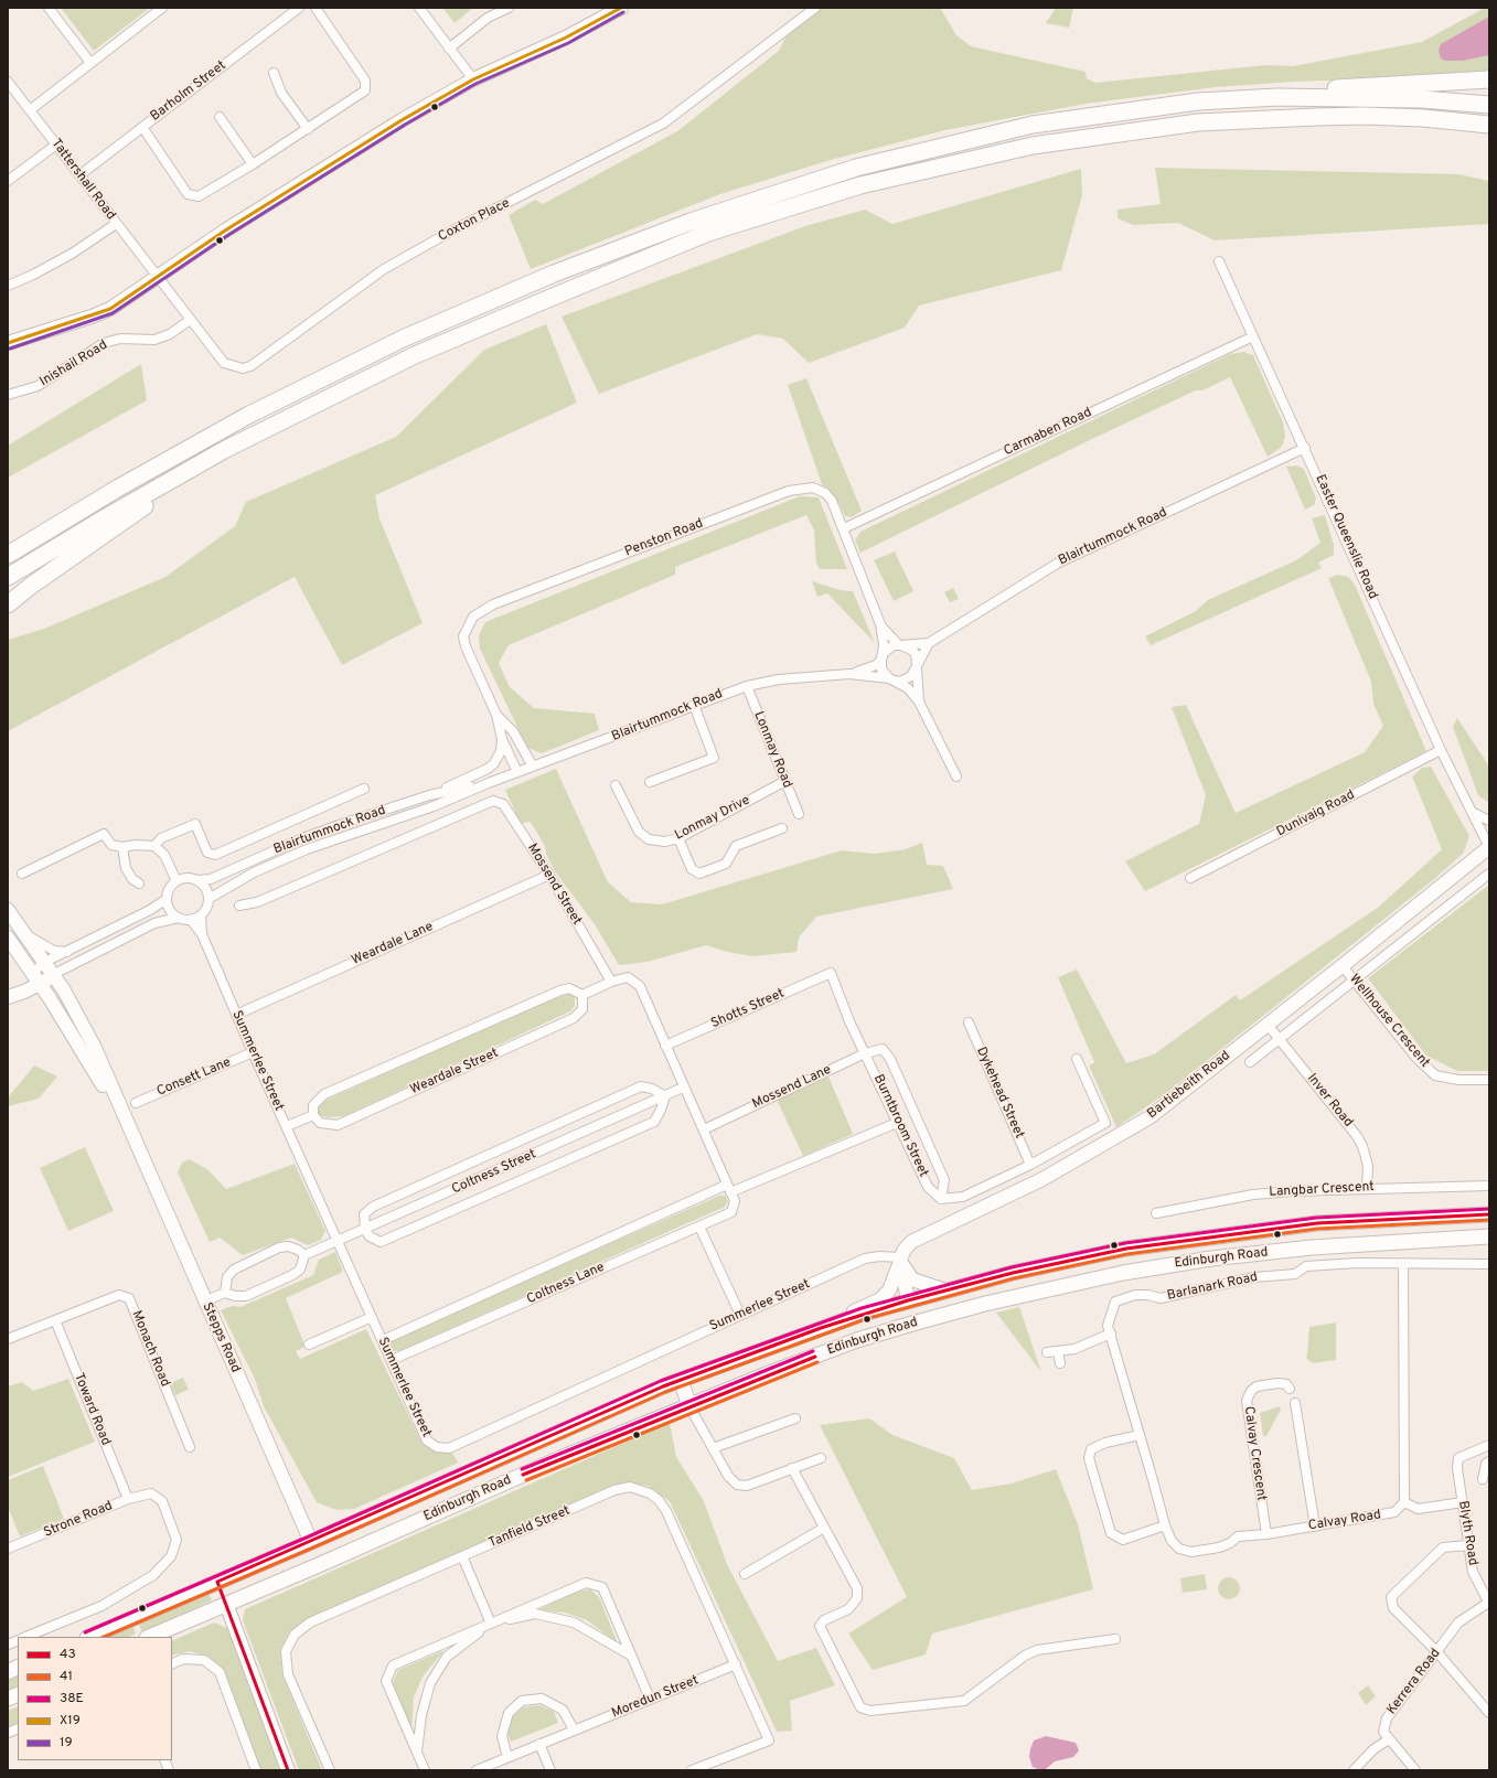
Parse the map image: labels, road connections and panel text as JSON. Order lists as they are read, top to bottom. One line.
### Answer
{"streets":{"main road":["Bartiebeith Road","Edinburgh Road","Stepps Road"],"street":["Barholm Street","Tattershall Road","Coxton Place","Inishail Road","Carmaben Road","Blairtummock Road","Easter Queenslie Road","Penston Road","Lonmay Road","Dunivaig Road","Lonmay Drive","Mossend Street","Weardale Lane","Shotts Street","Wellhouse Crescent","Summerlee Street","Weardale Street","Consett Lane","Mossend Lane","Dykehead Street","Inver Road","Burntbroom Street","Coltness Street","Langbar Crescent","Coltness Lane","Barlanark Road","Monach Road","Toward Road","Calvay Crescent","Strone Road","Calvay Road","Tanfield Street","Blyth Road","Kerrera Road","Moredun Street"]},"crossings":[["Barholm Street","Tattershall Road"],["Tattershall Road","Coxton Place"],["Coxton Place","Inishail Road"],["Carmaben Road","Easter Queenslie Road"],["Carmaben Road","Penston Road"],["Blairtummock Road","Easter Queenslie Road"],["Blairtummock Road","Penston Road"],["Blairtummock Road","Lonmay Road"],["Easter Queenslie Road","Dunivaig Road"],["Easter Queenslie Road","Bartiebeith Road"],["Lonmay Road","Lonmay Drive"],["Mossend Street","Weardale Lane"],["Weardale Lane","Summerlee Street"],["Shotts Street","Burntbroom Street"],["Wellhouse Crescent","Bartiebeith Road"],["Summerlee Street","Consett Lane"],["Summerlee Street","Bartiebeith Road"],["Summerlee Street","Coltness Street"],["Summerlee Street","Coltness Lane"],["Bartiebeith Road","Inver Road"],["Bartiebeith Road","Edinburgh Road"],["Mossend Lane","Burntbroom Street"],["Inver Road","Langbar Crescent"],["Burntbroom Street","Coltness Lane"],["Edinburgh Road","Stepps Road"],["Barlanark Road","Calvay Road"],["Monach Road","Toward Road"],["Toward Road","Strone Road"],["Calvay Crescent","Calvay Road"],["Tanfield Street","Moredun Street"],["Blyth Road","Kerrera Road"]],"lines":["transit line X19","transit line 19","transit line 38E","transit line 43","transit line 41"],"legend":["43","41","38E","X19","19"]}
